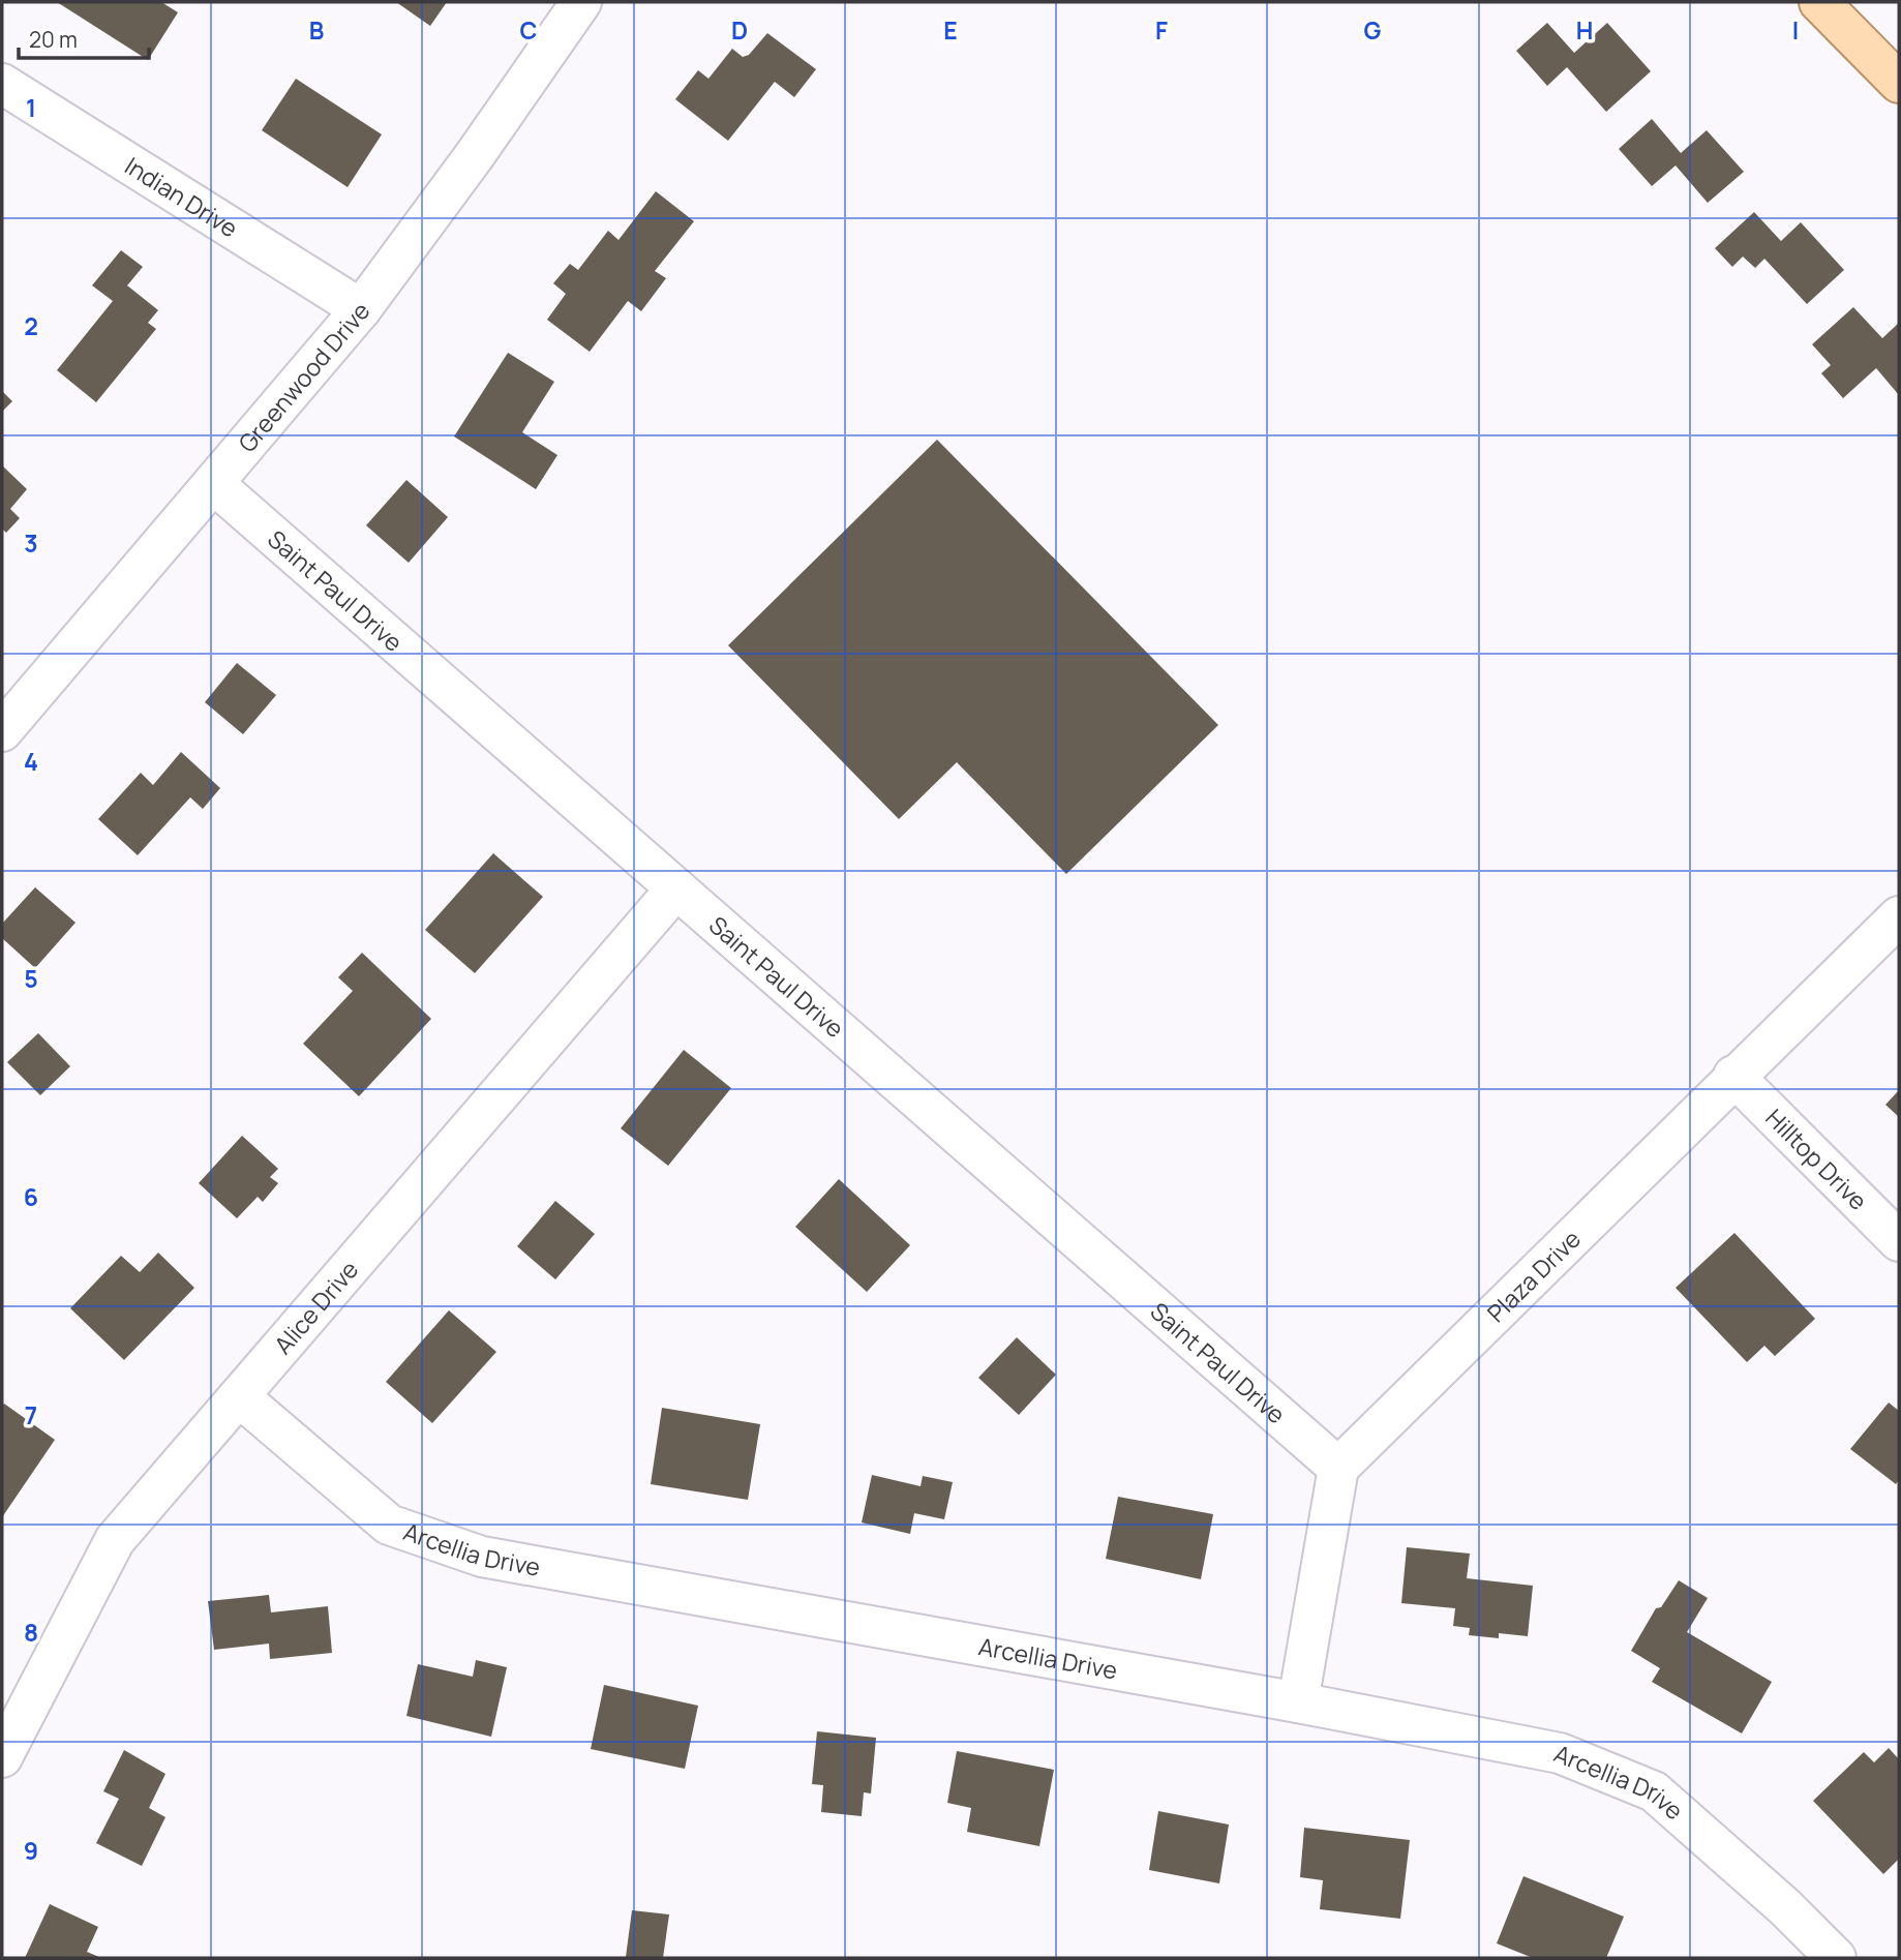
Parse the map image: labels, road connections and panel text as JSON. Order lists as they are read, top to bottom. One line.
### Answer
{"streets":{"street":["Indian Drive","Greenwood Drive","Saint Paul Drive","Hilltop Drive","Plaza Drive","Alice Drive","Arcellia Drive"]},"crossings":[["Indian Drive","Greenwood Drive"],["Greenwood Drive","Saint Paul Drive"],["Saint Paul Drive","Plaza Drive"],["Saint Paul Drive","Alice Drive"],["Hilltop Drive","Plaza Drive"],["Alice Drive","Arcellia Drive"]],"scale_bar":"20 m","grid":{"columns":["B","C","D","E","F","G","H","I"],"rows":["1","2","3","4","5","6","7","8","9"]}}
